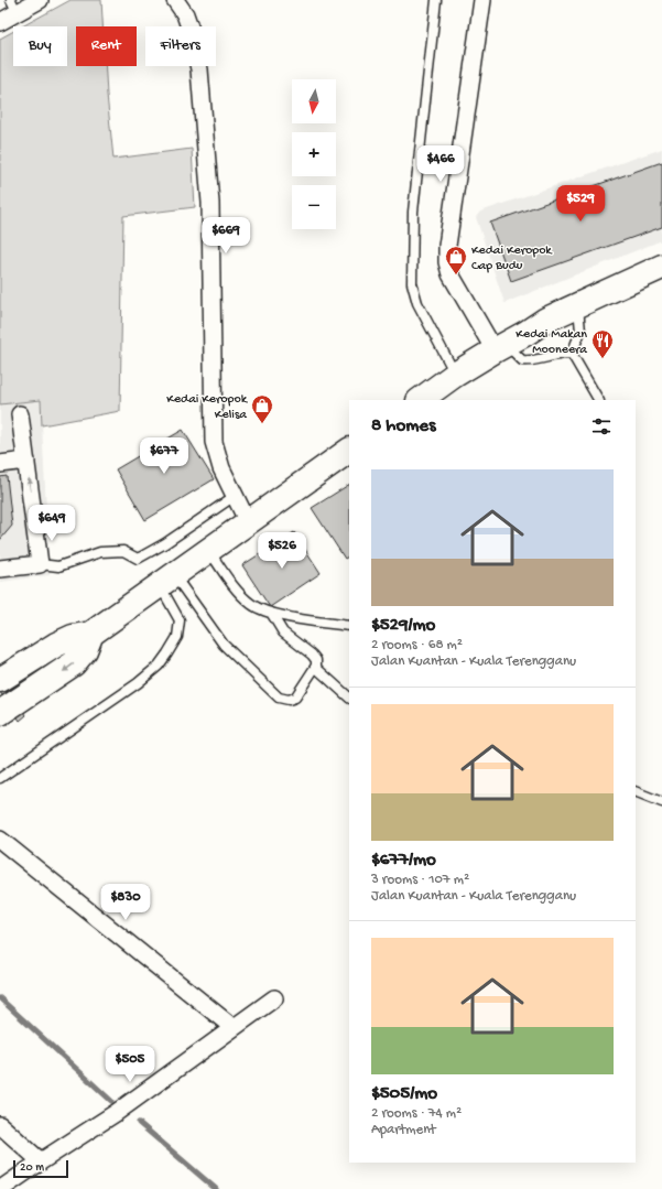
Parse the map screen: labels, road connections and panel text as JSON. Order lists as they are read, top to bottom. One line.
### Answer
{"places":{"shop":["Kedai Keropok Cap Budu","Kedai Keropok Kelisa"],"restaurant":["Kedai Makan Mooneera"]},"scale_bar":"20 m","north":"bottom","page":{"chip":["Buy","Rent","Filters"],"map_buttons":["+","−"],"price":["$466","$529","$669","$677","$649","$526","$830","$505"],"heading":"8 homes","list":[{"name":"$529/mo","note":"2 rooms · 68 m² · Jalan Kuantan - Kuala Terengganu"},{"name":"$677/mo","note":"3 rooms · 107 m² · Jalan Kuantan - Kuala Terengganu"},{"name":"$505/mo","note":"2 rooms · 74 m² · Apartment"}],"scale":"20 m"}}
